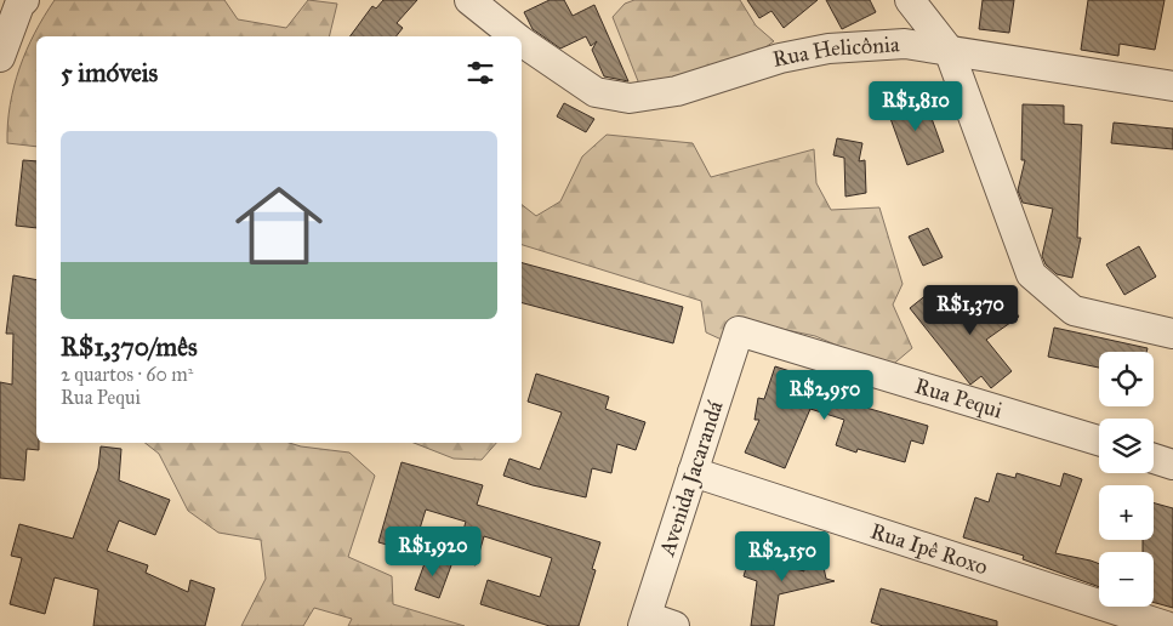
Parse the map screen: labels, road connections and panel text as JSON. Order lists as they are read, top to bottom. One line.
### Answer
{"streets":{"street":["Rua Helicônia","Rua Pequi","Avenida Jacarandá","Rua Ipê Roxo"]},"crossings":[["Rua Pequi","Avenida Jacarandá"],["Avenida Jacarandá","Rua Ipê Roxo"]],"page":{"heading":"5 imóveis","price":["R$1,810","R$1,370","R$2,950","R$1,920","R$2,150"],"list":[{"name":"R$1,370/mês","note":"2 quartos · 60 m² · Rua Pequi"}],"map_buttons":["+","−"]}}
